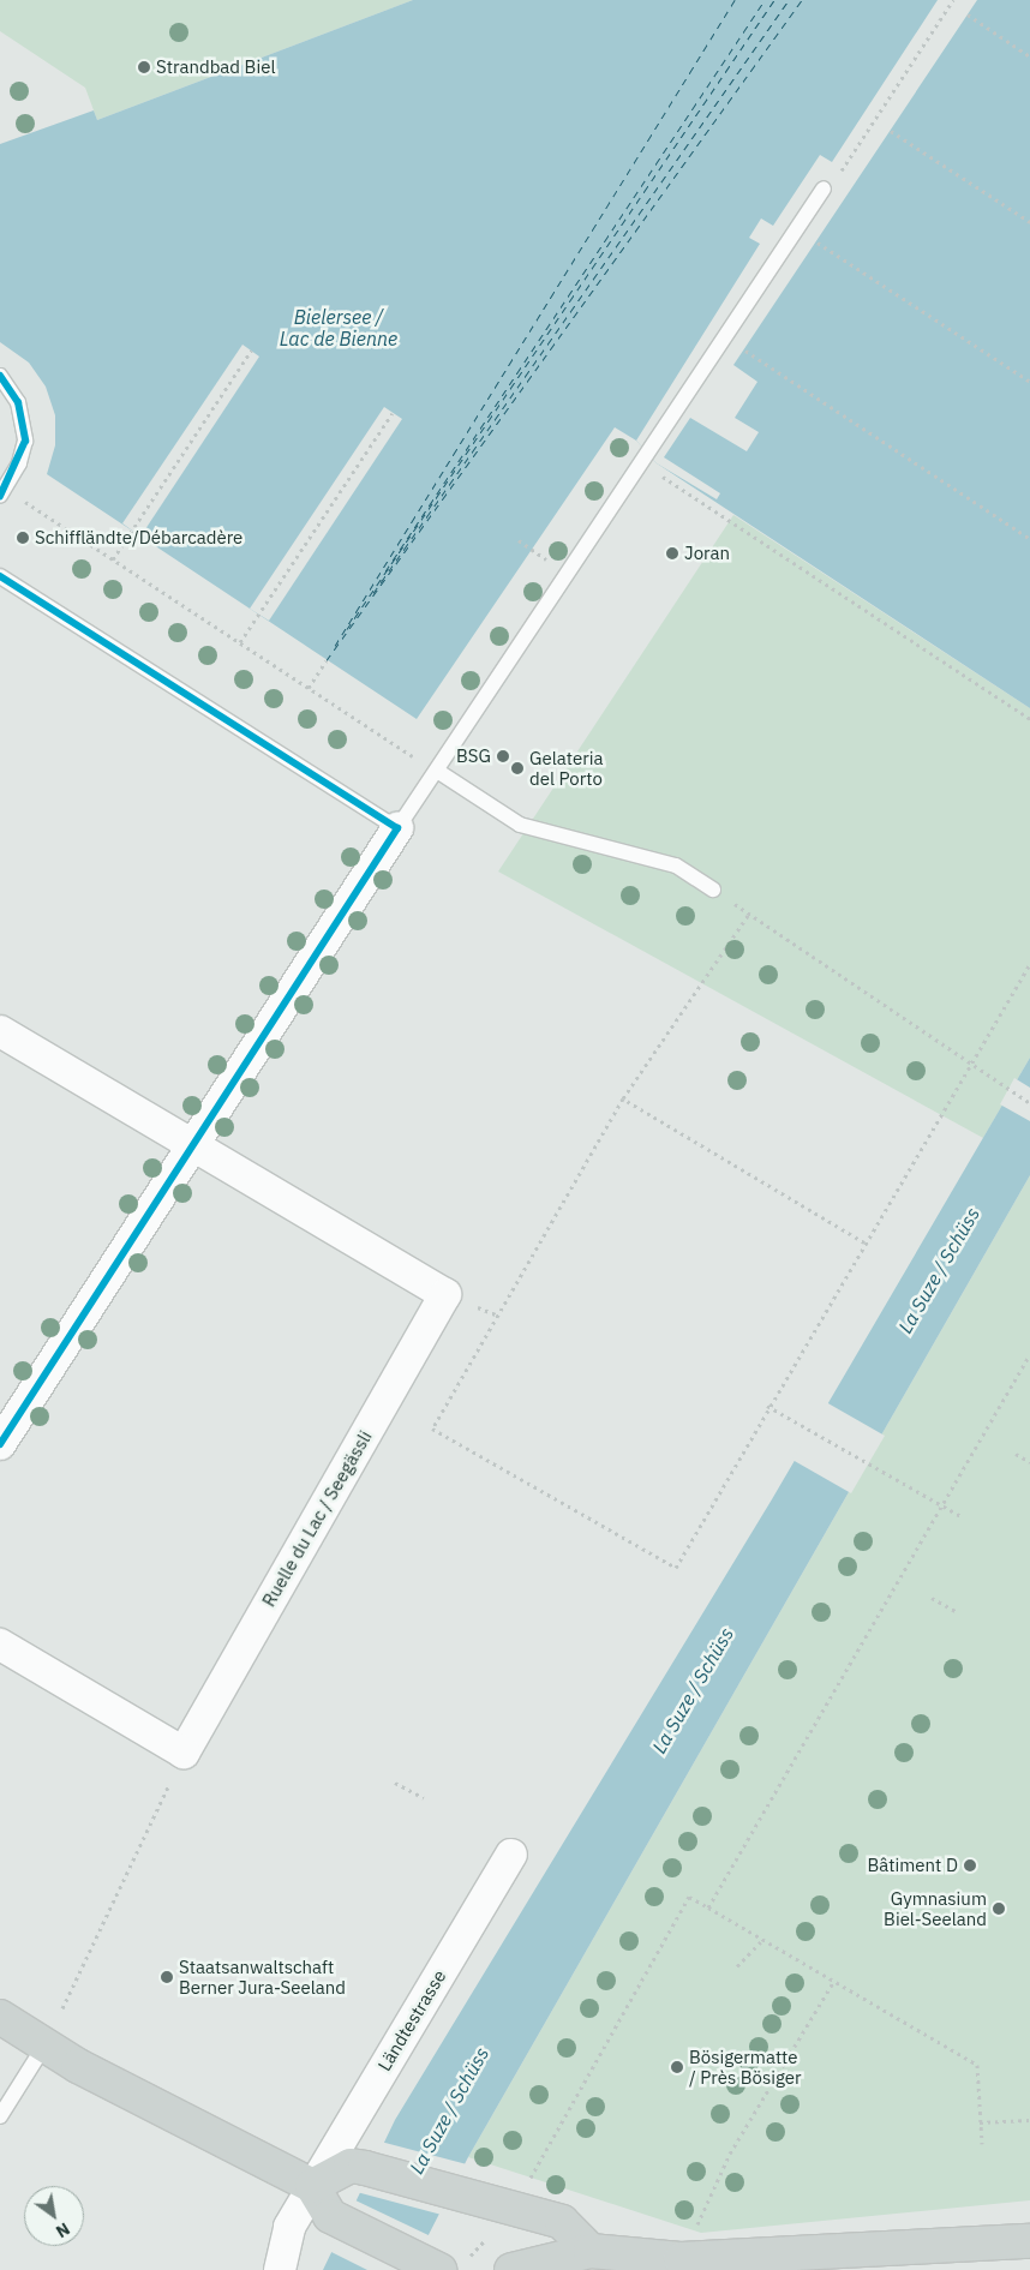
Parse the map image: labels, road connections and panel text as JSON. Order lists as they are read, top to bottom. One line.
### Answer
{"streets":{"street":["Ruelle du Lac / Seegässli","Ländtestrasse"]},"water":["Bielersee / Lac de Bienne","La Suze / Schüss"],"places":["Strandbad Biel","Schiffländte/Débarcadère","Joran","BSG","Gelateria del Porto","Bâtiment D","Gymnasium Biel-Seeland","Staatsanwaltschaft Berner Jura-Seeland","Bösigermatte / Près Bösiger"],"north":"bottom right"}
